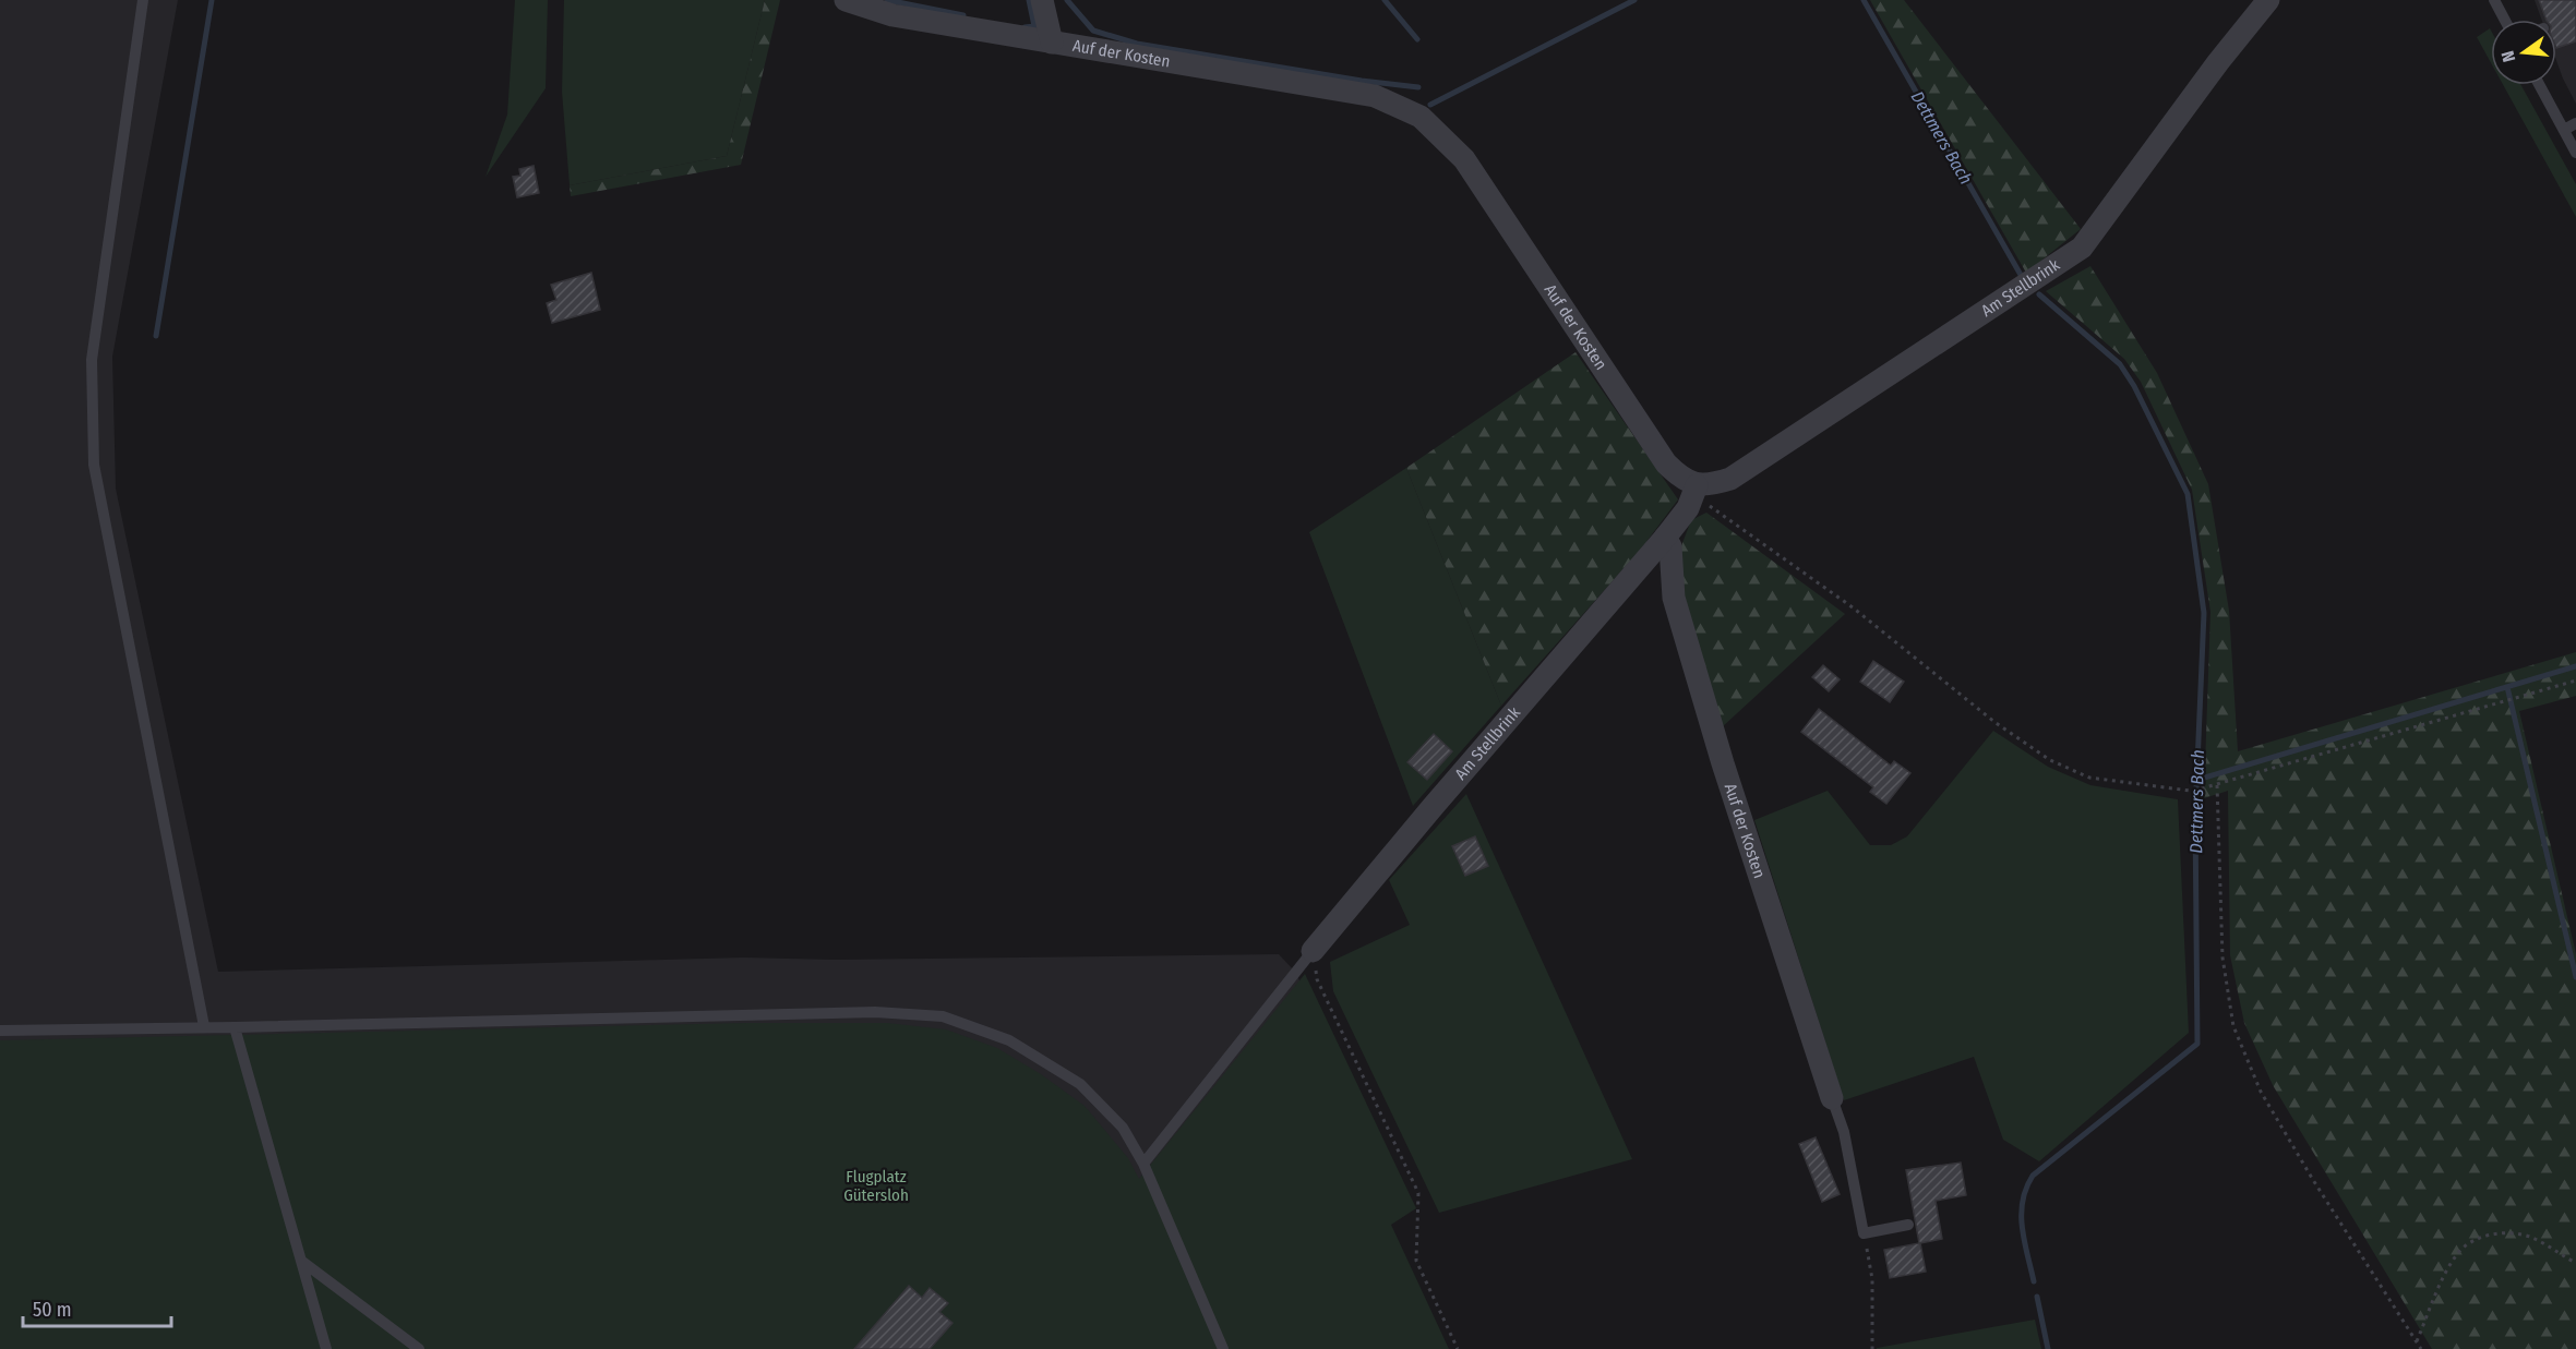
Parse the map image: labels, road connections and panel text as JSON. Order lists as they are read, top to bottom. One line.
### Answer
{"streets":{"street":["Auf der Kosten","Am Stellbrink"]},"crossings":[["Auf der Kosten","Am Stellbrink"]],"water":["Dettmers Bach"],"parks":["Flugplatz Gütersloh"],"scale_bar":"50 m","north":"left"}
